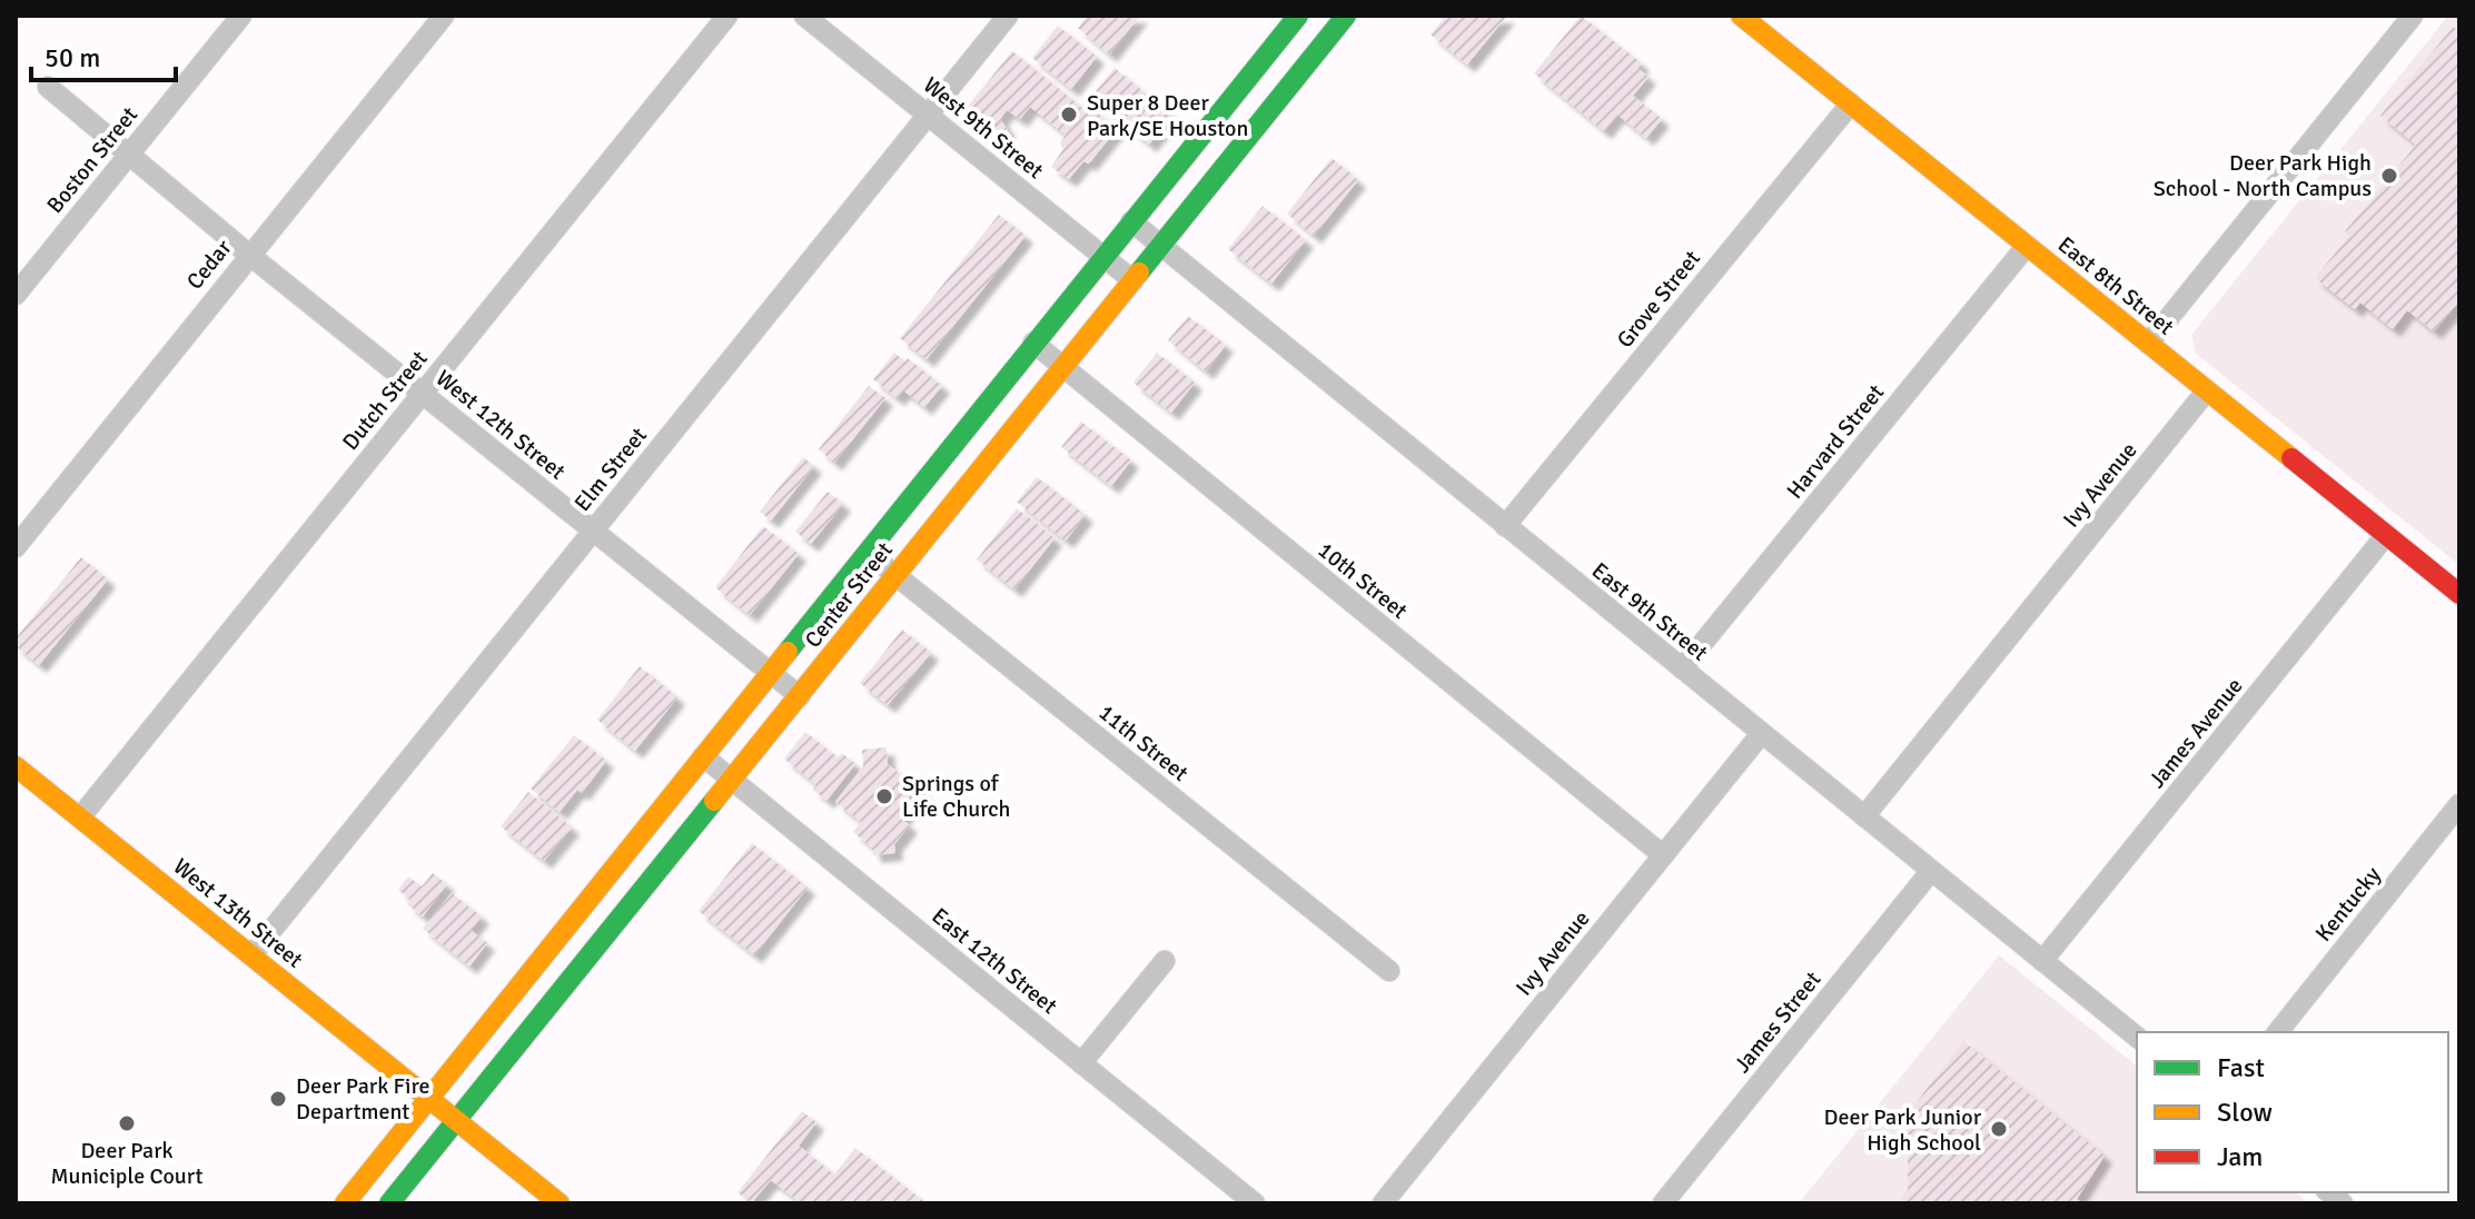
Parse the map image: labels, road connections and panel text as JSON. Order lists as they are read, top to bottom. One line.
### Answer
{"streets":{"main road":["East 8th Street","Center Street","West 13th Street"],"street":["West 9th Street","Boston Street","Cedar","Grove Street","Dutch Street","West 12th Street","Harvard Street","Elm Street","Ivy Avenue","10th Street","East 9th Street","James Avenue","11th Street","Kentucky","East 12th Street","James Street"]},"crossings":[["West 9th Street","Elm Street"],["West 9th Street","Center Street"],["Boston Street","West 12th Street"],["Cedar","West 12th Street"],["East 8th Street","Grove Street"],["East 8th Street","Harvard Street"],["East 8th Street","Ivy Avenue"],["East 8th Street","James Avenue"],["Grove Street","East 9th Street"],["Dutch Street","West 12th Street"],["Dutch Street","West 13th Street"],["West 12th Street","Elm Street"],["West 12th Street","Center Street"],["Harvard Street","East 9th Street"],["Elm Street","West 13th Street"],["Ivy Avenue","10th Street"],["Ivy Avenue","East 9th Street"],["10th Street","Center Street"],["Center Street","East 9th Street"],["Center Street","11th Street"],["Center Street","West 13th Street"],["Center Street","East 12th Street"],["East 9th Street","James Avenue"],["East 9th Street","James Street"]],"places":["Super 8 Deer Park/SE Houston","Deer Park High School - North Campus","Springs of Life Church","Deer Park Fire Department","Deer Park Municiple Court","Deer Park Junior High School"],"legend":["Fast","Slow","Jam"],"scale_bar":"50 m"}
